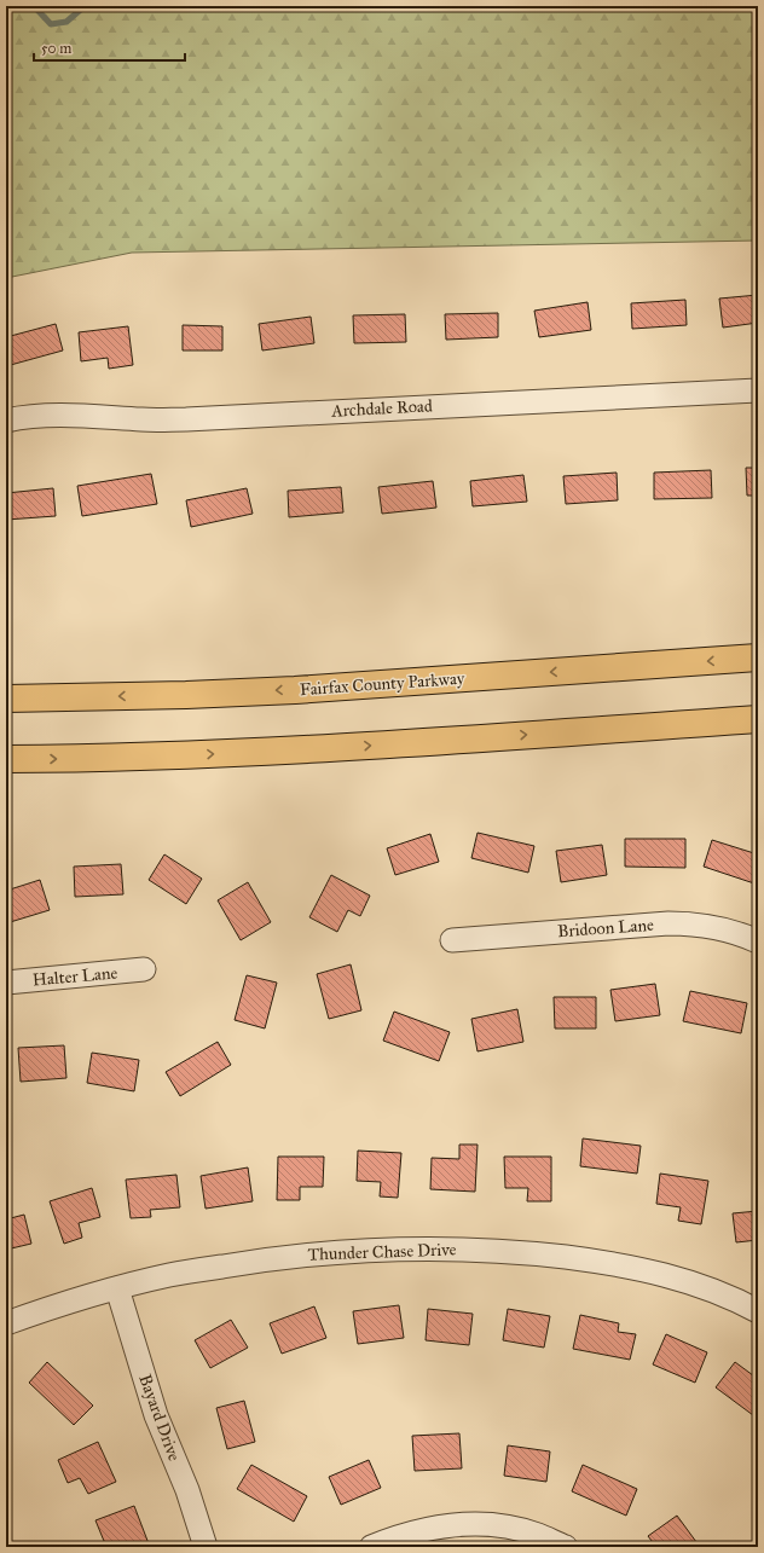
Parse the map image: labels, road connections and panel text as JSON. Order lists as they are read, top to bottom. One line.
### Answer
{"streets":{"highway":["Fairfax County Parkway"],"street":["Archdale Road","Bridoon Lane","Halter Lane","Thunder Chase Drive","Bayard Drive"]},"crossings":[["Thunder Chase Drive","Bayard Drive"]],"scale_bar":"50 m"}
